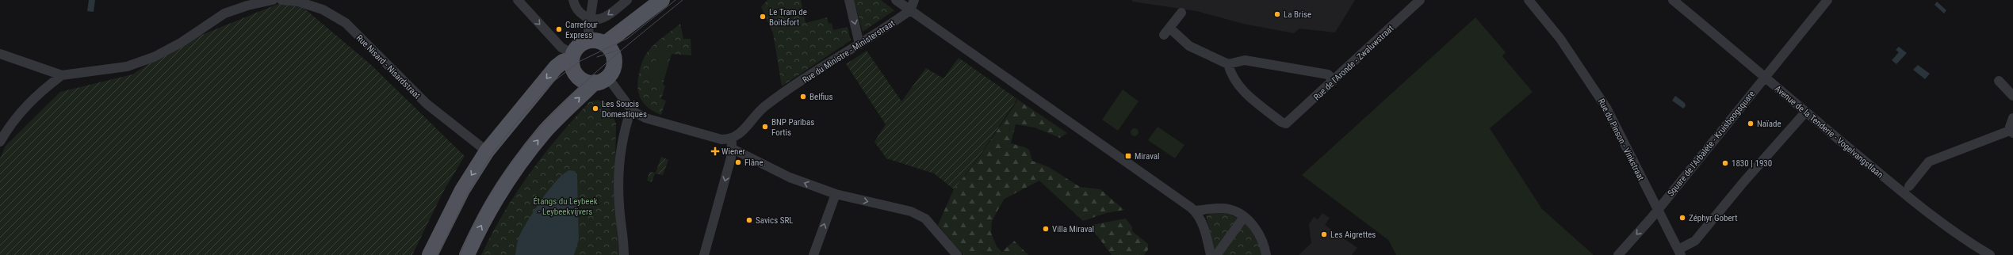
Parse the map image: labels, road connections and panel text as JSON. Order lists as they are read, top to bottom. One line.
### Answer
{"streets":{"street":["Rue du Ministre - Ministerstraat","Rue de l'Aronde - Zwaluwstraat","Rue Nisard - Nisardstraat","Avenue de la Tenderie - Vogelvangstlaan","Rue du Pinson - Vinkstraat","Square de l'Arbalète - Kruisboogsquare"]},"crossings":[["Avenue de la Tenderie - Vogelvangstlaan","Square de l'Arbalète - Kruisboogsquare"],["Rue du Pinson - Vinkstraat","Square de l'Arbalète - Kruisboogsquare"]],"parks":["Étangs du Leybeek - Leybeekvijvers"],"places":{"other":["La Brise","Le Tram de Boitsfort","Carrefour Express","Belfius","Les Soucis Domestiques","Naïade","BNP Paribas Fortis","Flâne","1830 | 1930","Zéphyr Gobert","Savics SRL","Villa Miraval","Les Aigrettes"],"health":["Wiener"],"transit":["Miraval"]}}
